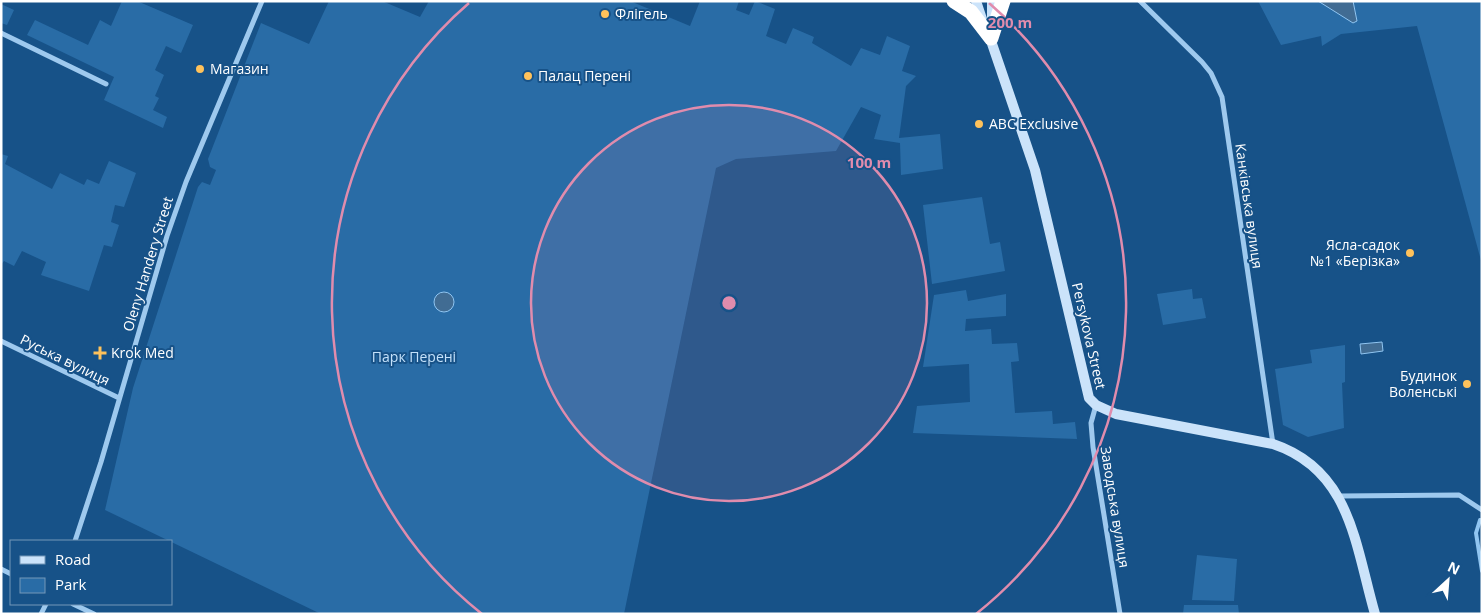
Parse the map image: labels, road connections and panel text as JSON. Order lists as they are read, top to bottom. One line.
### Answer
{"streets":{"main road":["Persykova Street"],"street":["Канківська вулиця","Oleny Handery Street","Руська вулиця","Заводська вулиця"]},"crossings":[["Канківська вулиця","Persykova Street"],["Oleny Handery Street","Руська вулиця"],["Persykova Street","Заводська вулиця"]],"parks":["Парк Перені"],"places":{"other":["Флігель","Магазин","Палац Перені","ABC Exclusive","Ясла-садок №1 «Берізка»","Будинок Воленські"],"health":["Krok Med"]},"legend":["Road","Park"],"north":"top right","rings":["200 m","100 m"]}
